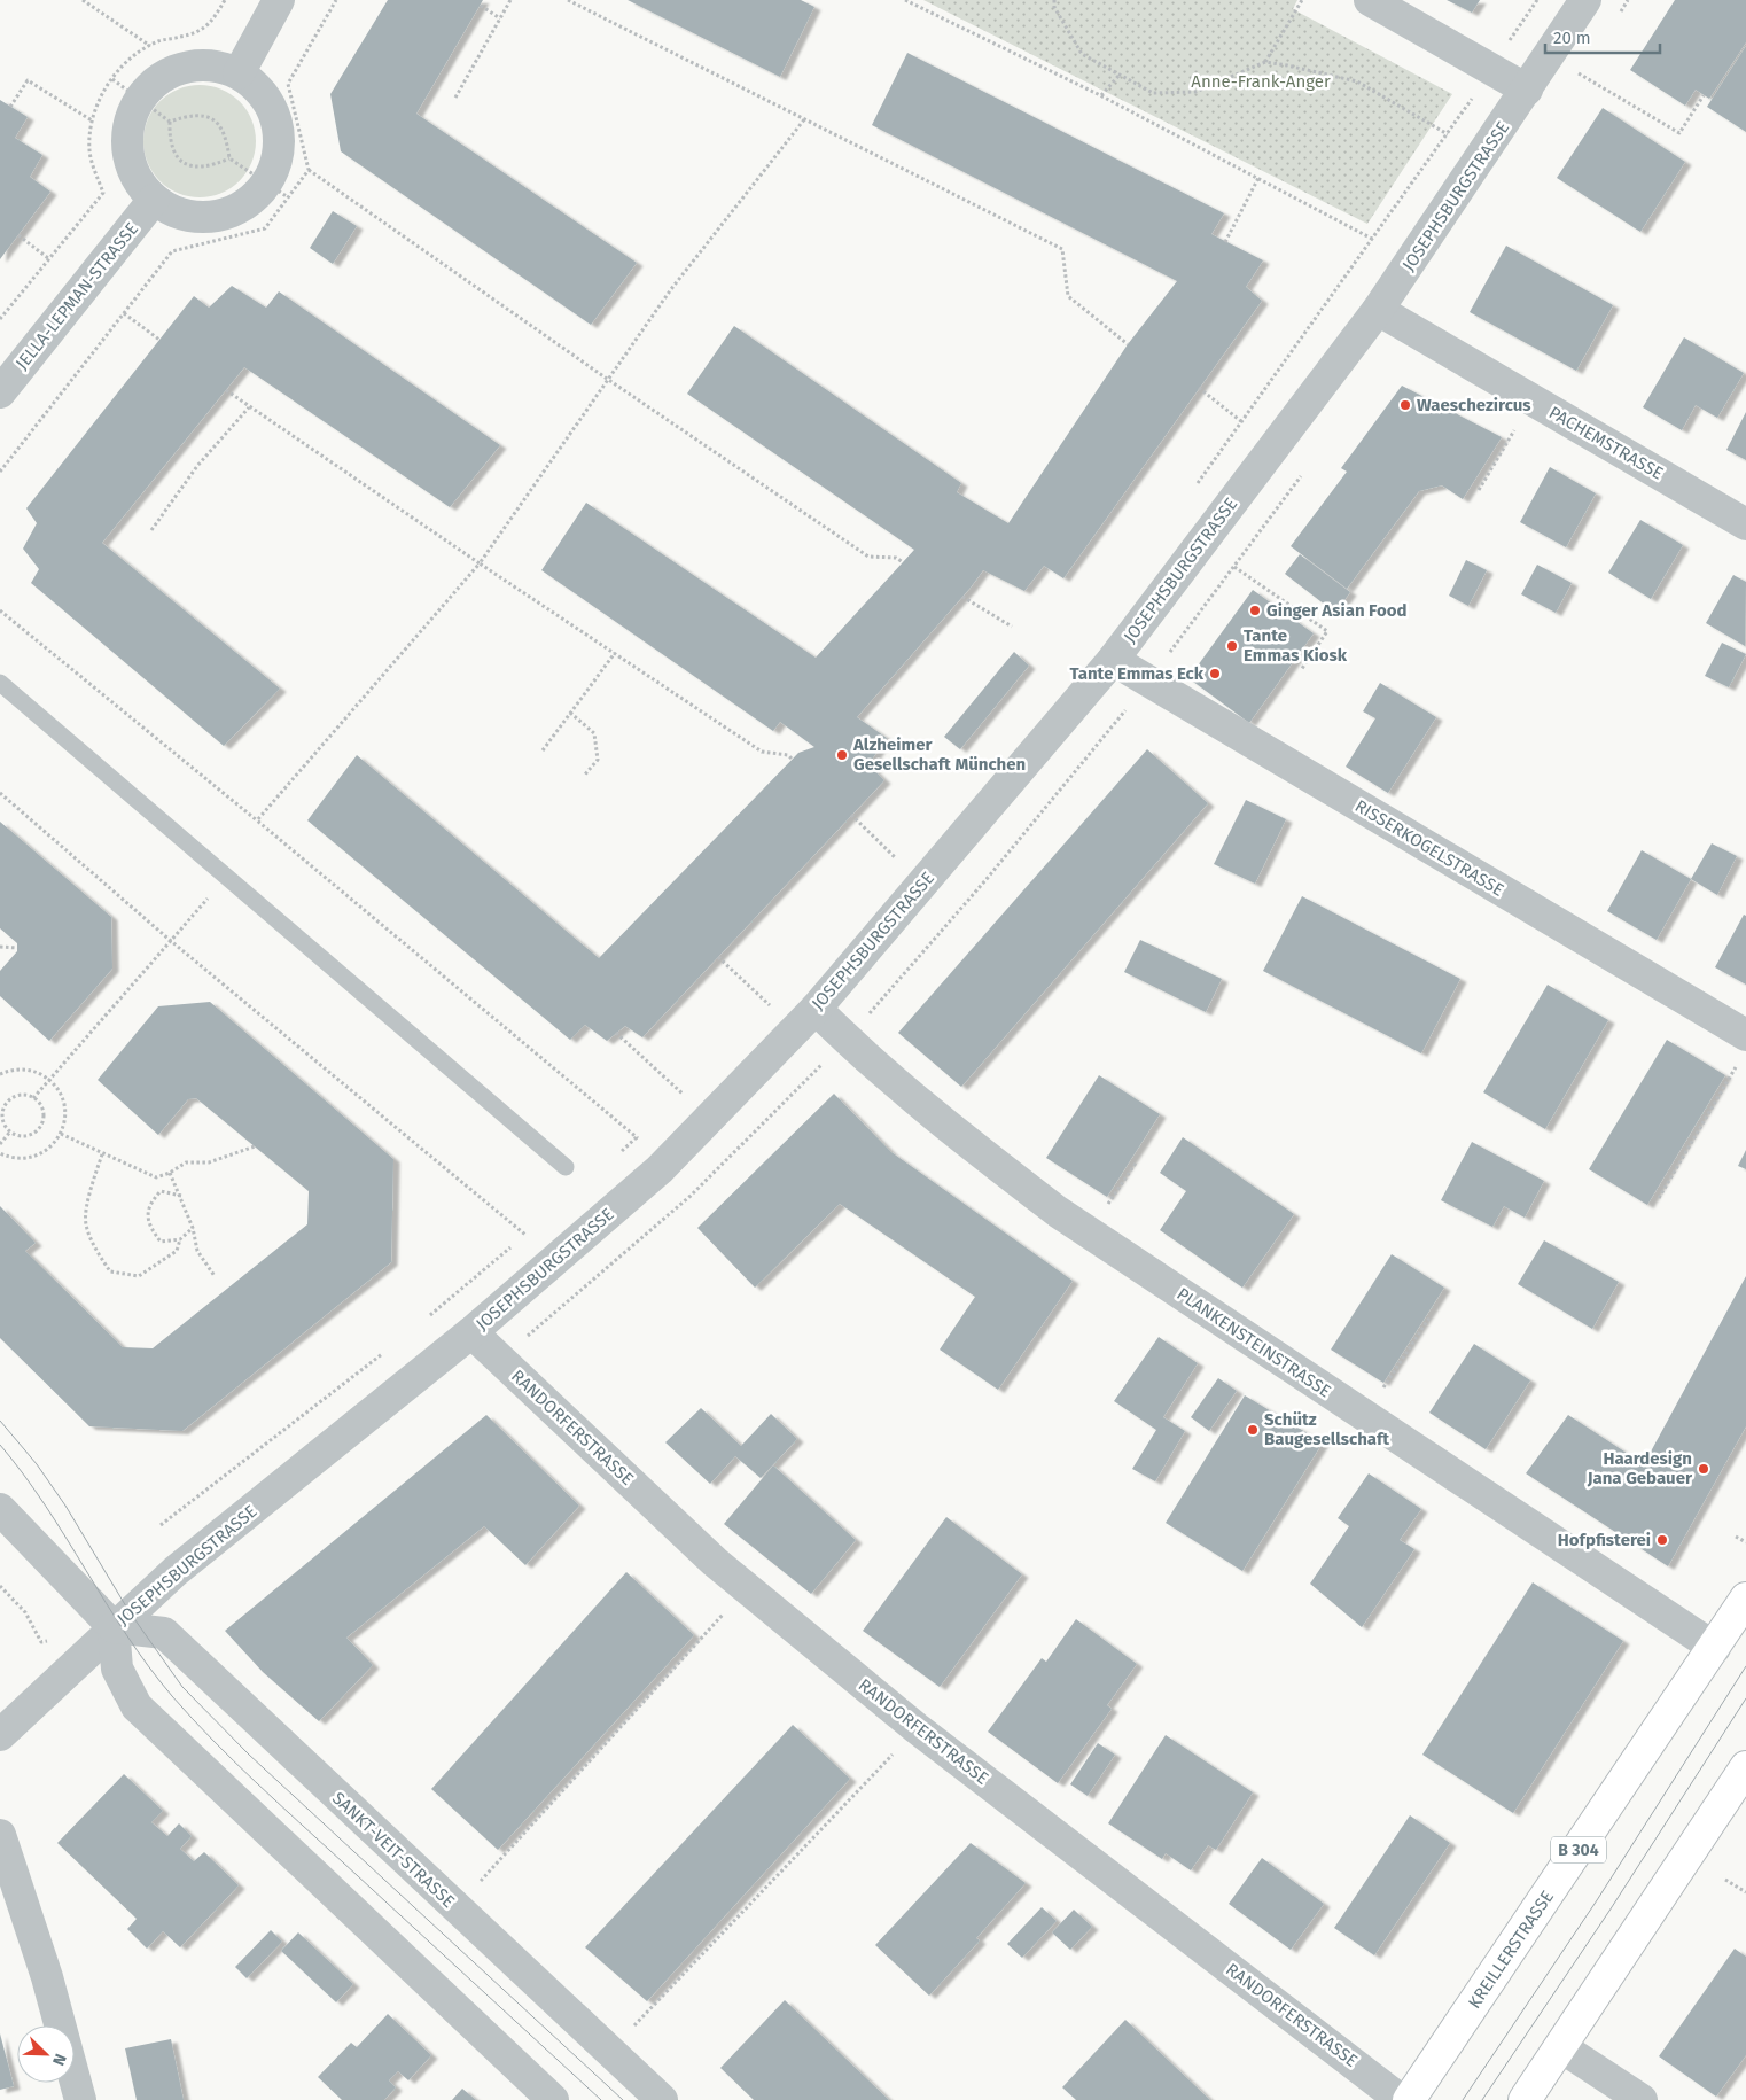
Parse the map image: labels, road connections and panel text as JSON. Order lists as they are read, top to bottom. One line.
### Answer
{"streets":{"main road":["B 304","KREILLERSTRASSE"],"street":["JOSEPHSBURGSTRASSE","JELLA-LEPMAN-STRASSE","PACHEMSTRASSE","RISSERKOGELSTRASSE","PLANKENSTEINSTRASSE","RANDORFERSTRASSE","SANKT-VEIT-STRASSE"]},"crossings":[["JOSEPHSBURGSTRASSE","PACHEMSTRASSE"],["JOSEPHSBURGSTRASSE","RISSERKOGELSTRASSE"],["JOSEPHSBURGSTRASSE","PLANKENSTEINSTRASSE"],["JOSEPHSBURGSTRASSE","RANDORFERSTRASSE"],["JOSEPHSBURGSTRASSE","SANKT-VEIT-STRASSE"],["PLANKENSTEINSTRASSE","KREILLERSTRASSE"]],"parks":["Anne-Frank-Anger"],"places":["Waeschezircus","Ginger Asian Food","Tante Emmas Kiosk","Tante Emmas Eck","Alzheimer Gesellschaft München","Schütz Baugesellschaft","Haardesign Jana Gebauer","Hofpfisterei"],"scale_bar":"20 m","north":"bottom right"}
